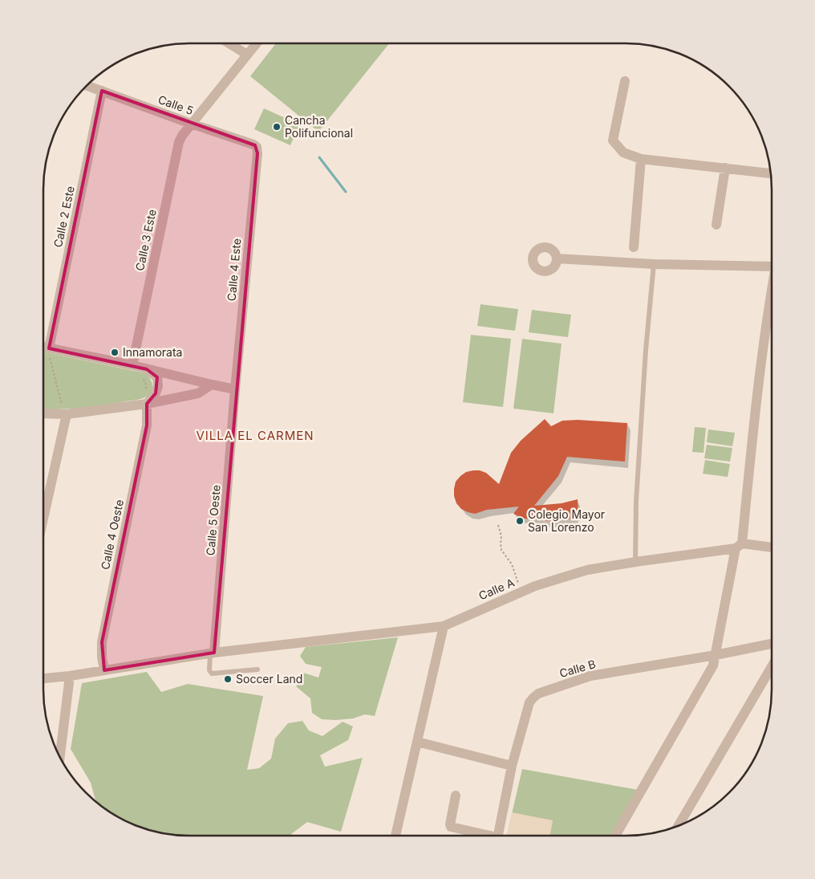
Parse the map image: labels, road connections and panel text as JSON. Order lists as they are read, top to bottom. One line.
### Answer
{"streets":{"street":["Calle 5","Calle 2 Este","Calle 3 Este","Calle 4 Este","Calle 5 Oeste","Calle 4 Oeste","Calle A","Calle B"]},"crossings":[["Calle 5","Calle 2 Este"],["Calle 5","Calle 3 Este"],["Calle 5","Calle 4 Este"],["Calle 4 Este","Calle 5 Oeste"],["Calle 5 Oeste","Calle A"],["Calle 4 Oeste","Calle A"]],"districts":["VILLA EL CARMEN"],"places":["Cancha Polifuncional","Innamorata","Colegio Mayor San Lorenzo","Soccer Land"]}
